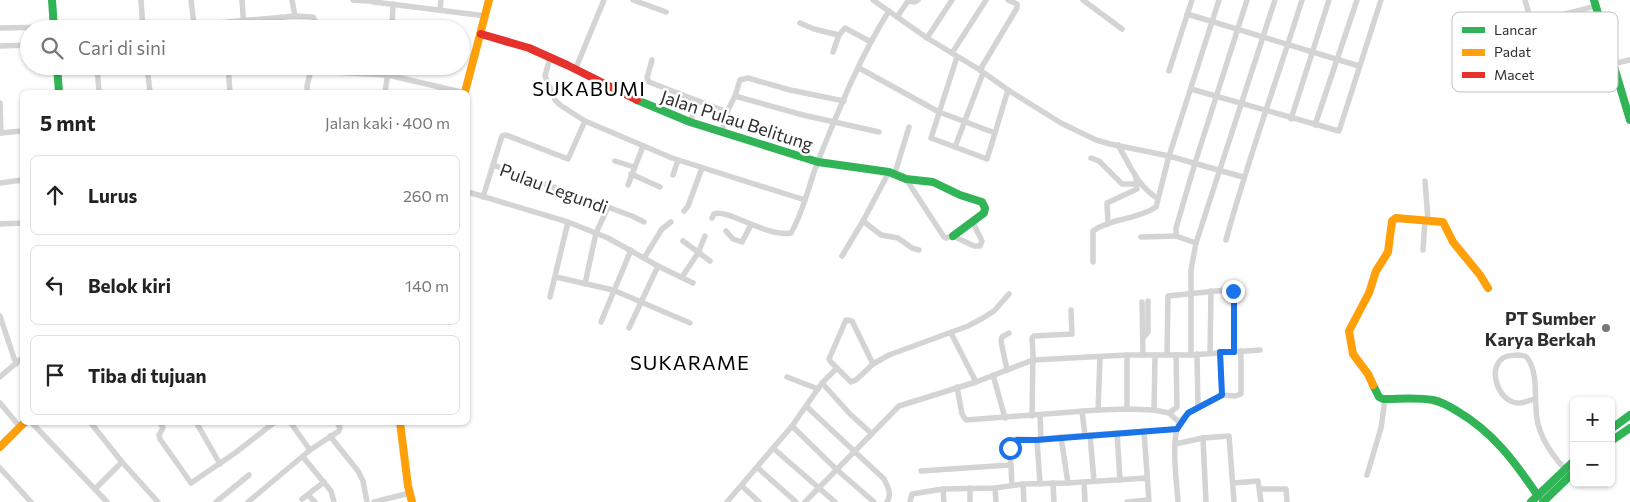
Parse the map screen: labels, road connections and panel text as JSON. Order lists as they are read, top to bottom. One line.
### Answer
{"streets":{"main road":["Jalan Pulau Belitung"],"street":["Pulau Legundi"]},"districts":["SUKABUMI","SUKARAME"],"places":["PT Sumber Karya Berkah"],"legend":["Lancar","Padat","Macet"],"page":{"search":"Cari di sini","heading":["5 mnt","Jalan kaki · 400 m"],"list":[["Lurus","260 m"],["Belok kiri","140 m"],"Tiba di tujuan"],"map_buttons":["+","−"]}}
